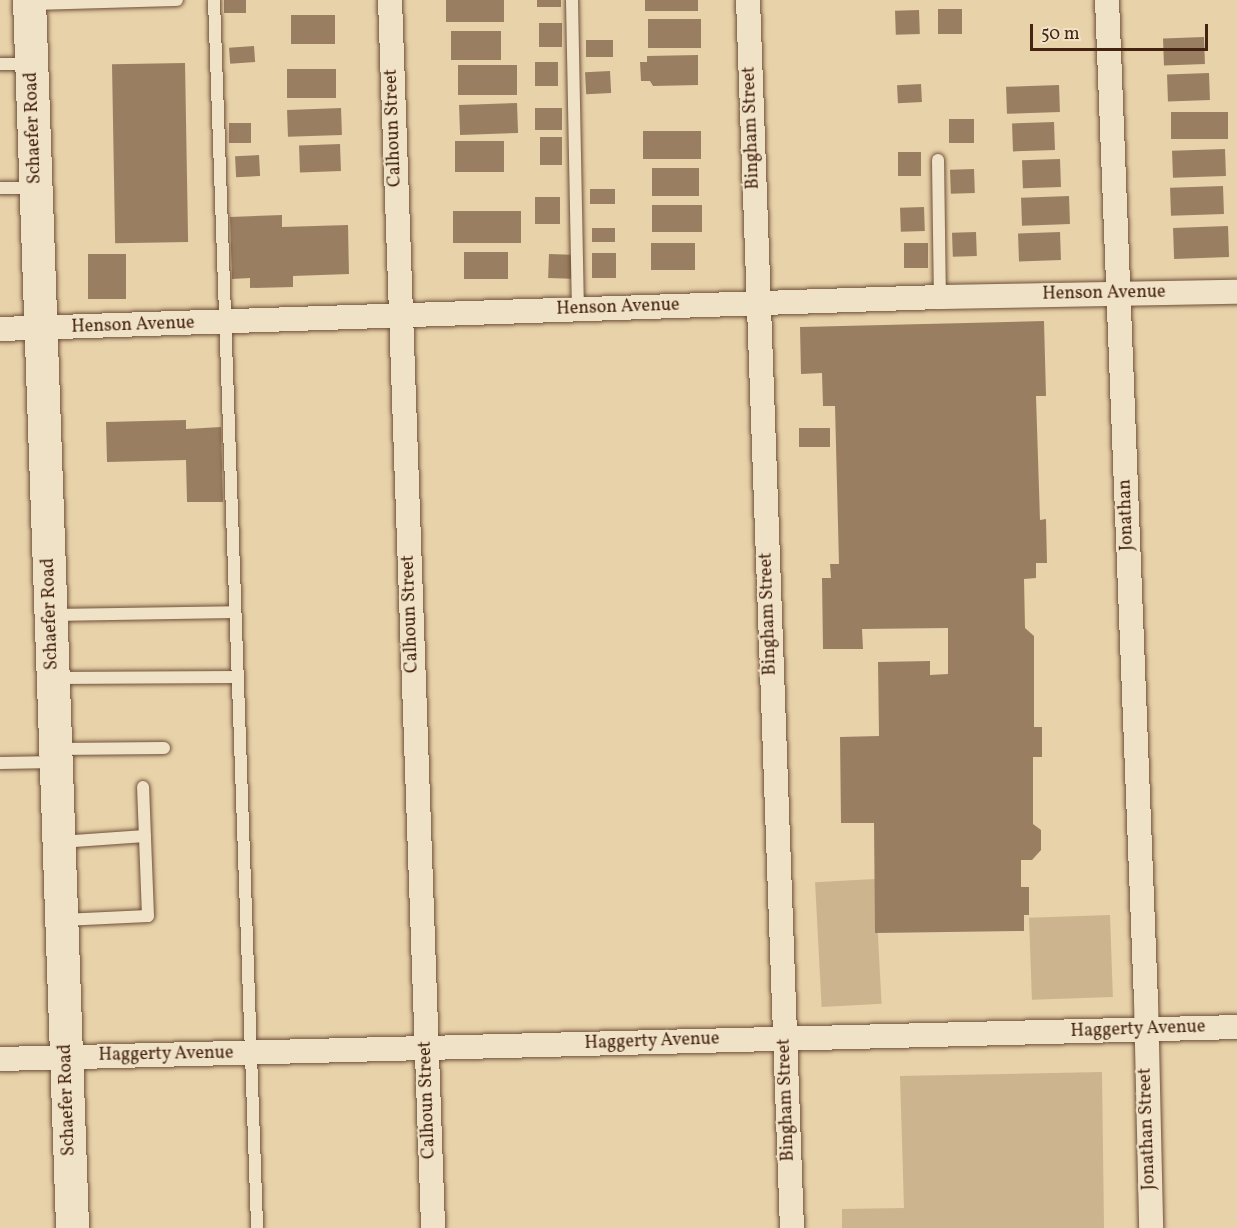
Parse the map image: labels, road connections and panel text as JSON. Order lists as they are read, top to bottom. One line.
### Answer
{"streets":{"main road":["Schaefer Road"],"street":["Calhoun Street","Bingham Street","Henson Avenue","Jonathan","Haggerty Avenue","Jonathan Street"]},"crossings":[["Schaefer Road","Henson Avenue"],["Schaefer Road","Haggerty Avenue"],["Calhoun Street","Henson Avenue"],["Calhoun Street","Haggerty Avenue"],["Bingham Street","Henson Avenue"],["Bingham Street","Haggerty Avenue"],["Henson Avenue","Jonathan"],["Jonathan","Haggerty Avenue"],["Jonathan","Jonathan Street"],["Haggerty Avenue","Jonathan Street"]],"scale_bar":"50 m"}
